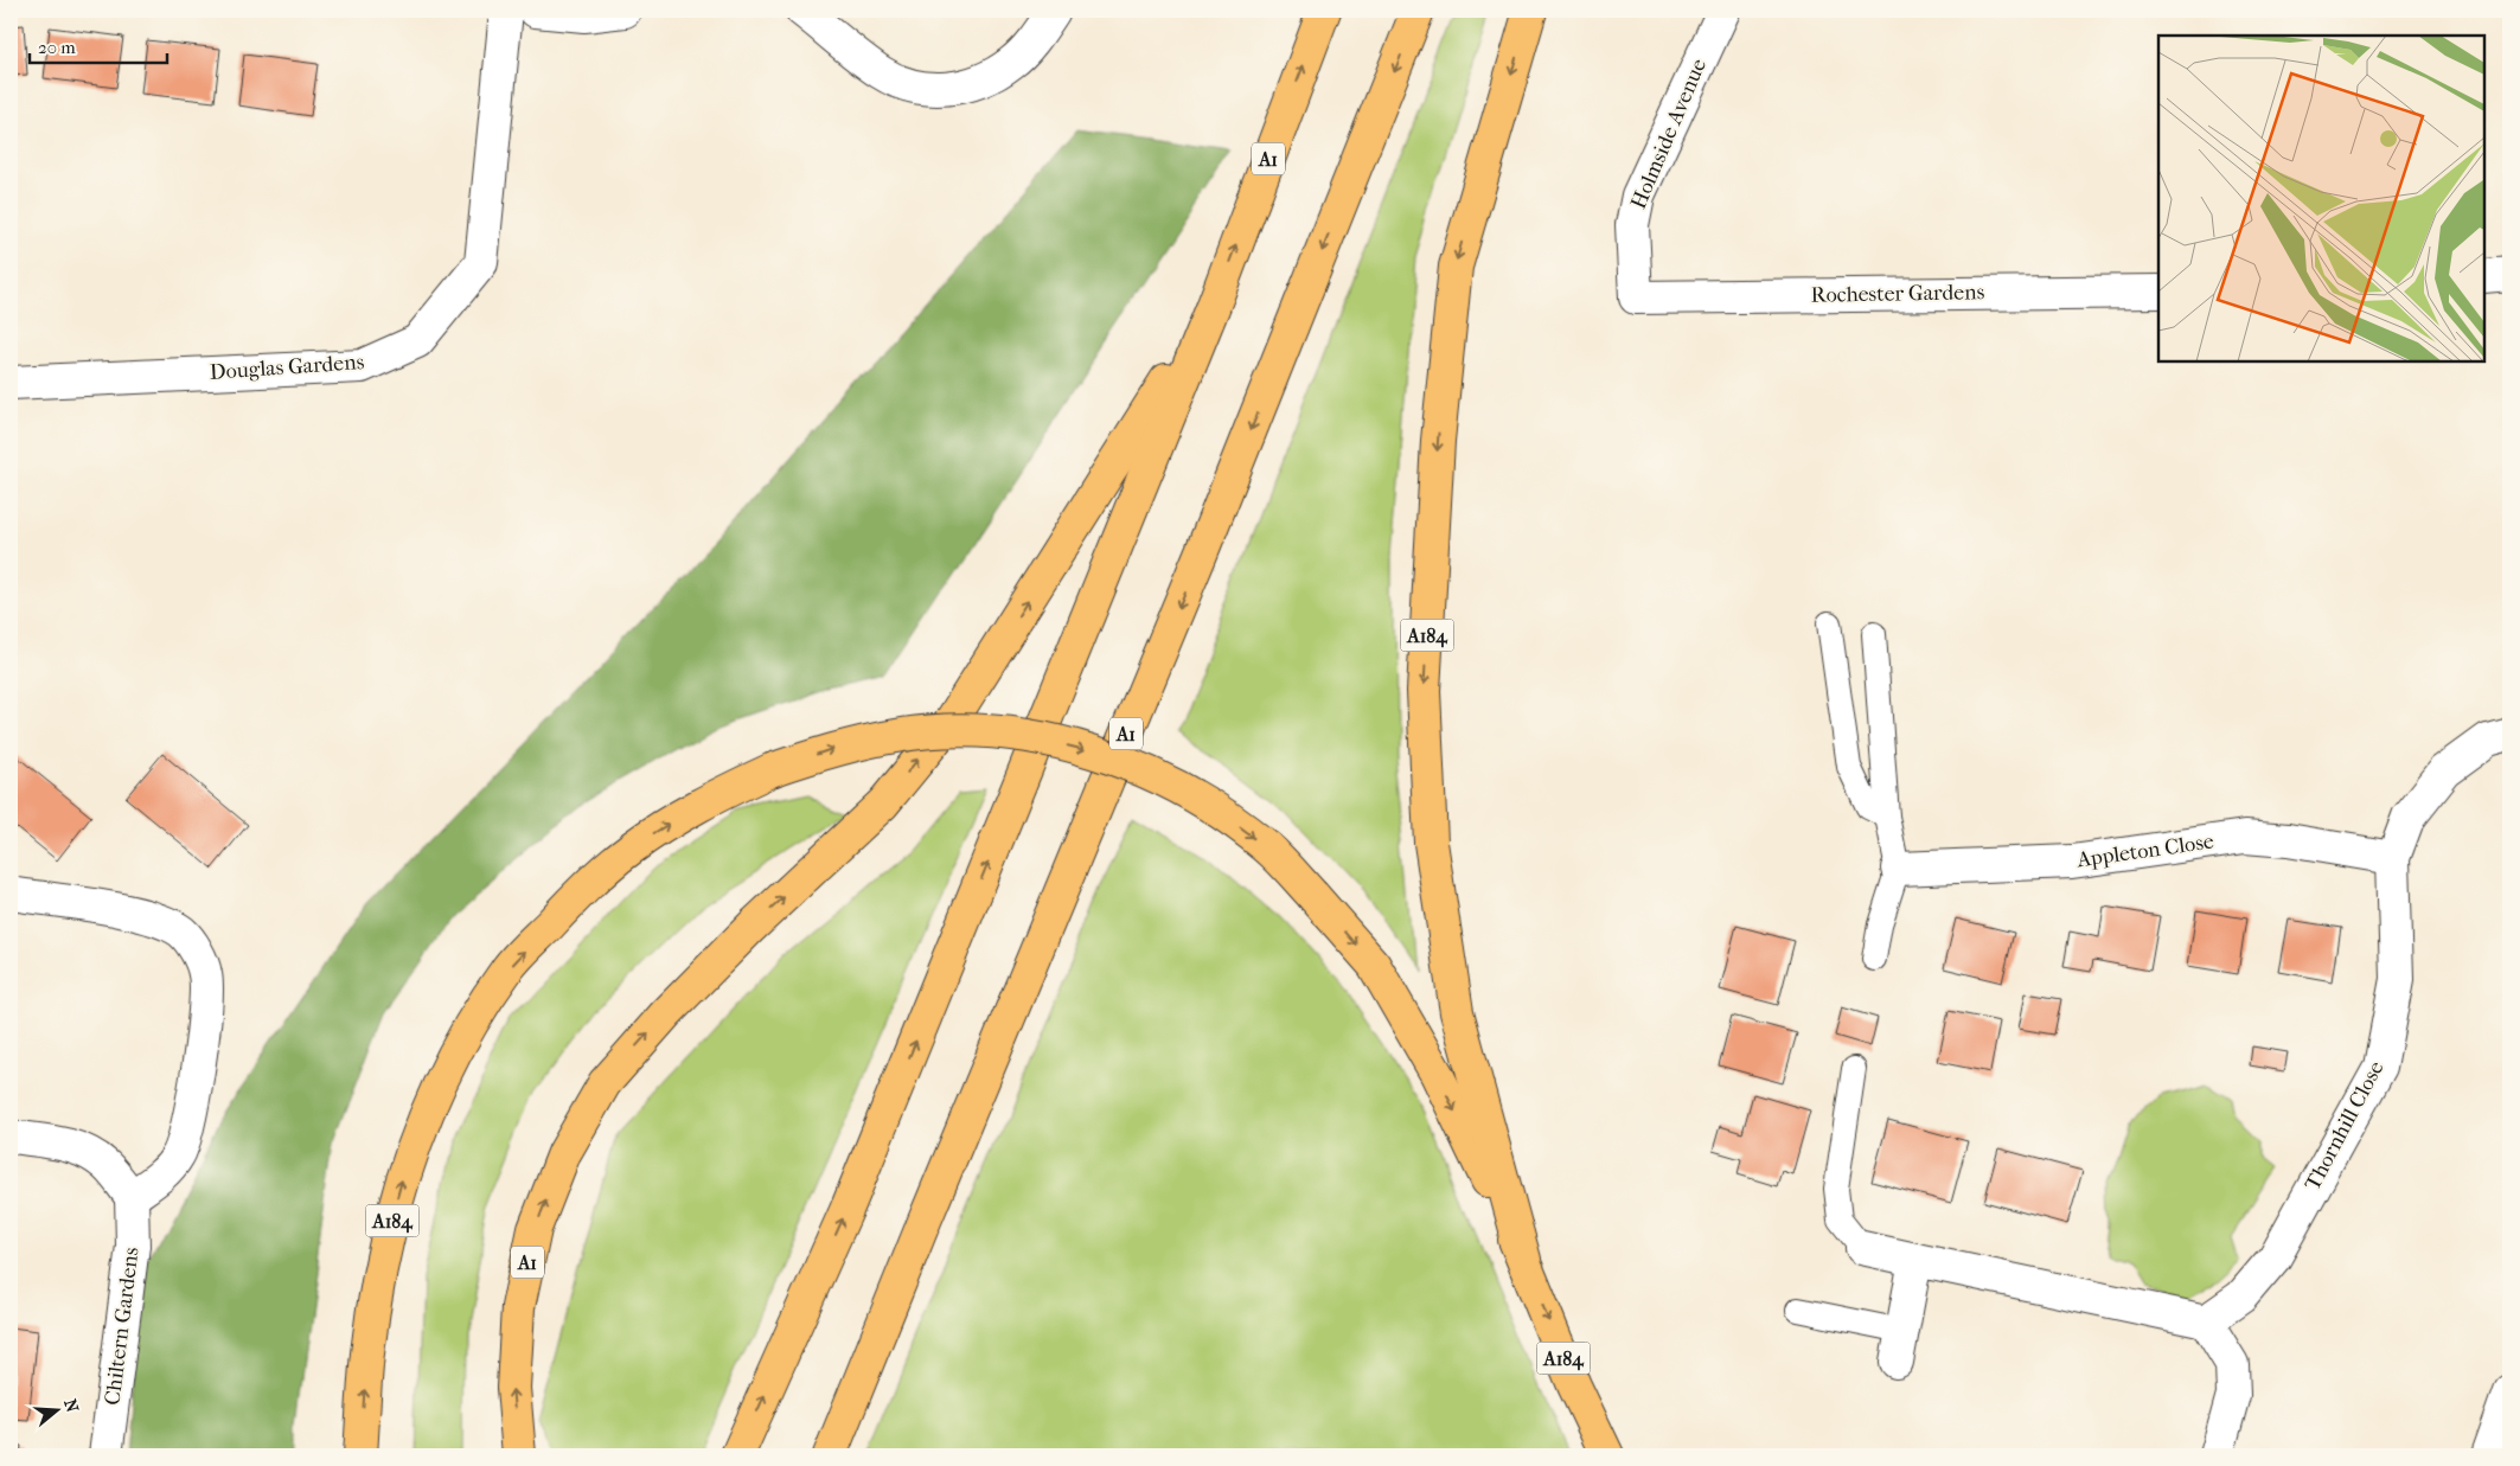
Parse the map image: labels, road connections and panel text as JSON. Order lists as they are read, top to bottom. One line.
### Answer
{"streets":{"highway":["A1","A184"],"street":["Holmside Avenue","Rochester Gardens","Douglas Gardens","Appleton Close","Thornhill Close","Chiltern Gardens"]},"crossings":[["Holmside Avenue","Rochester Gardens"],["Appleton Close","Thornhill Close"]],"scale_bar":"20 m","north":"right"}
